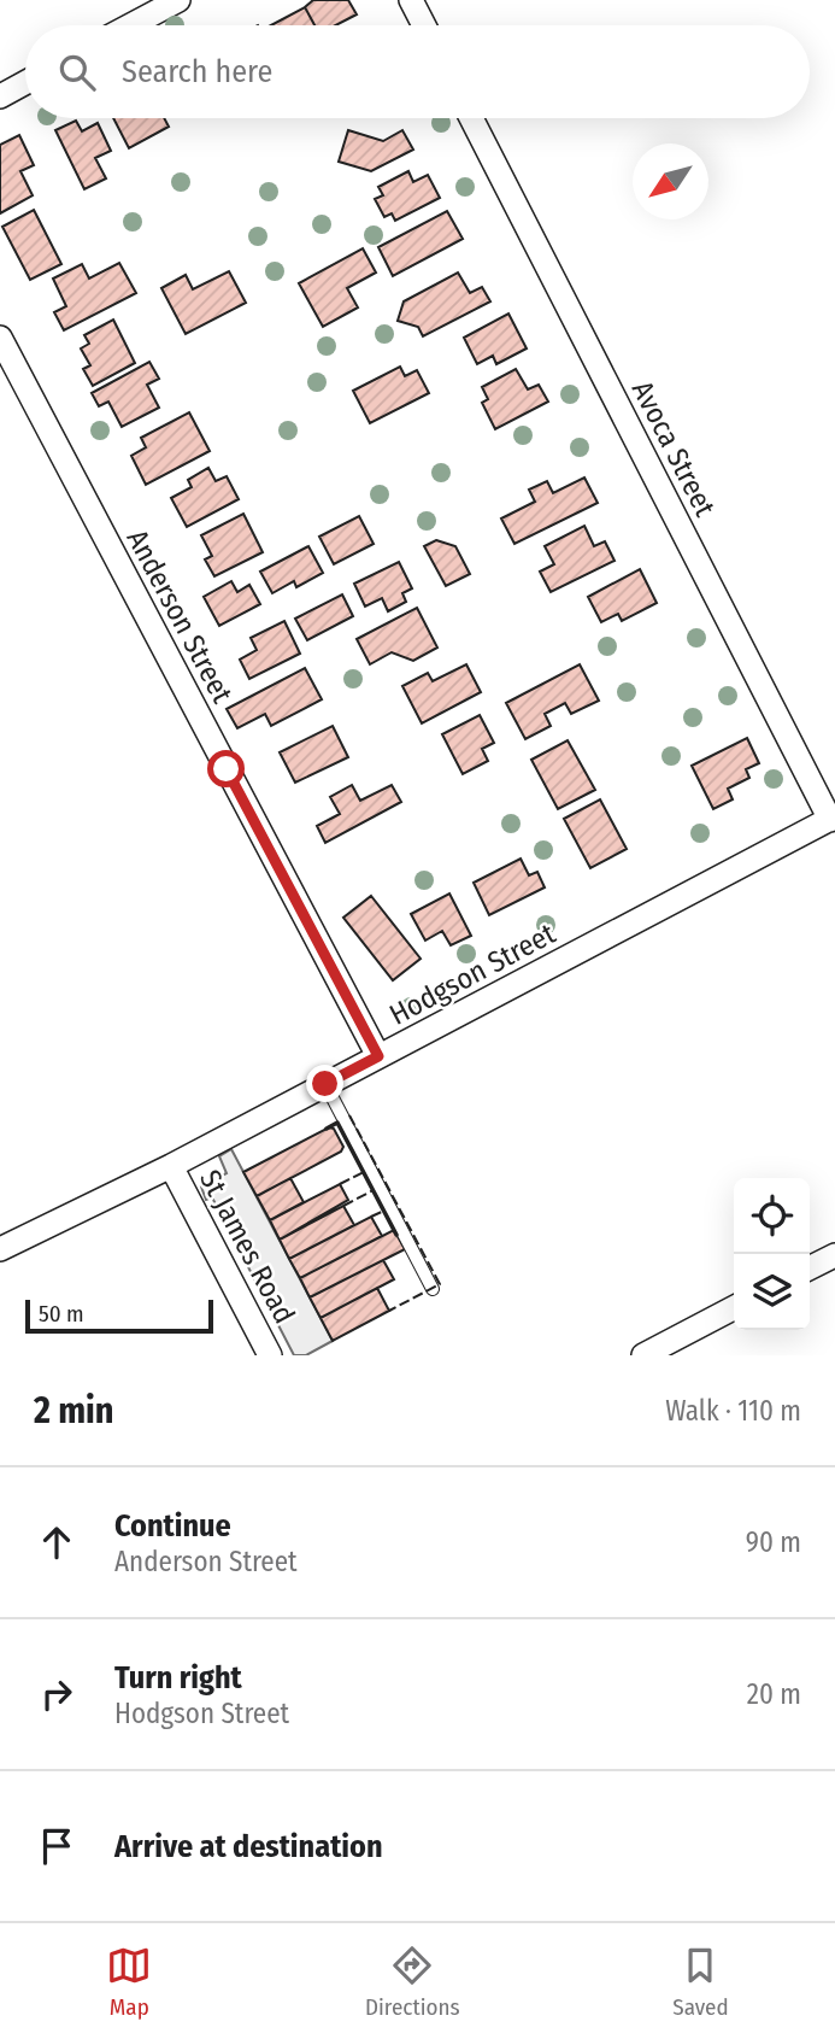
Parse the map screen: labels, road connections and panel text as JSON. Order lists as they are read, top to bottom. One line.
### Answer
{"streets":{"street":["Avoca Street","Anderson Street","Hodgson Street","St James Road"]},"crossings":[["Avoca Street","Hodgson Street"],["Anderson Street","Hodgson Street"],["Hodgson Street","St James Road"]],"scale_bar":"50 m","north":"bottom left","page":{"search":"Search here","scale":"50 m","heading":["2 min","Walk · 110 m"],"list":[["Continue","Anderson Street","90 m"],["Turn right","Hodgson Street","20 m"],"Arrive at destination"],"nav":["Map","Directions","Saved"]}}
